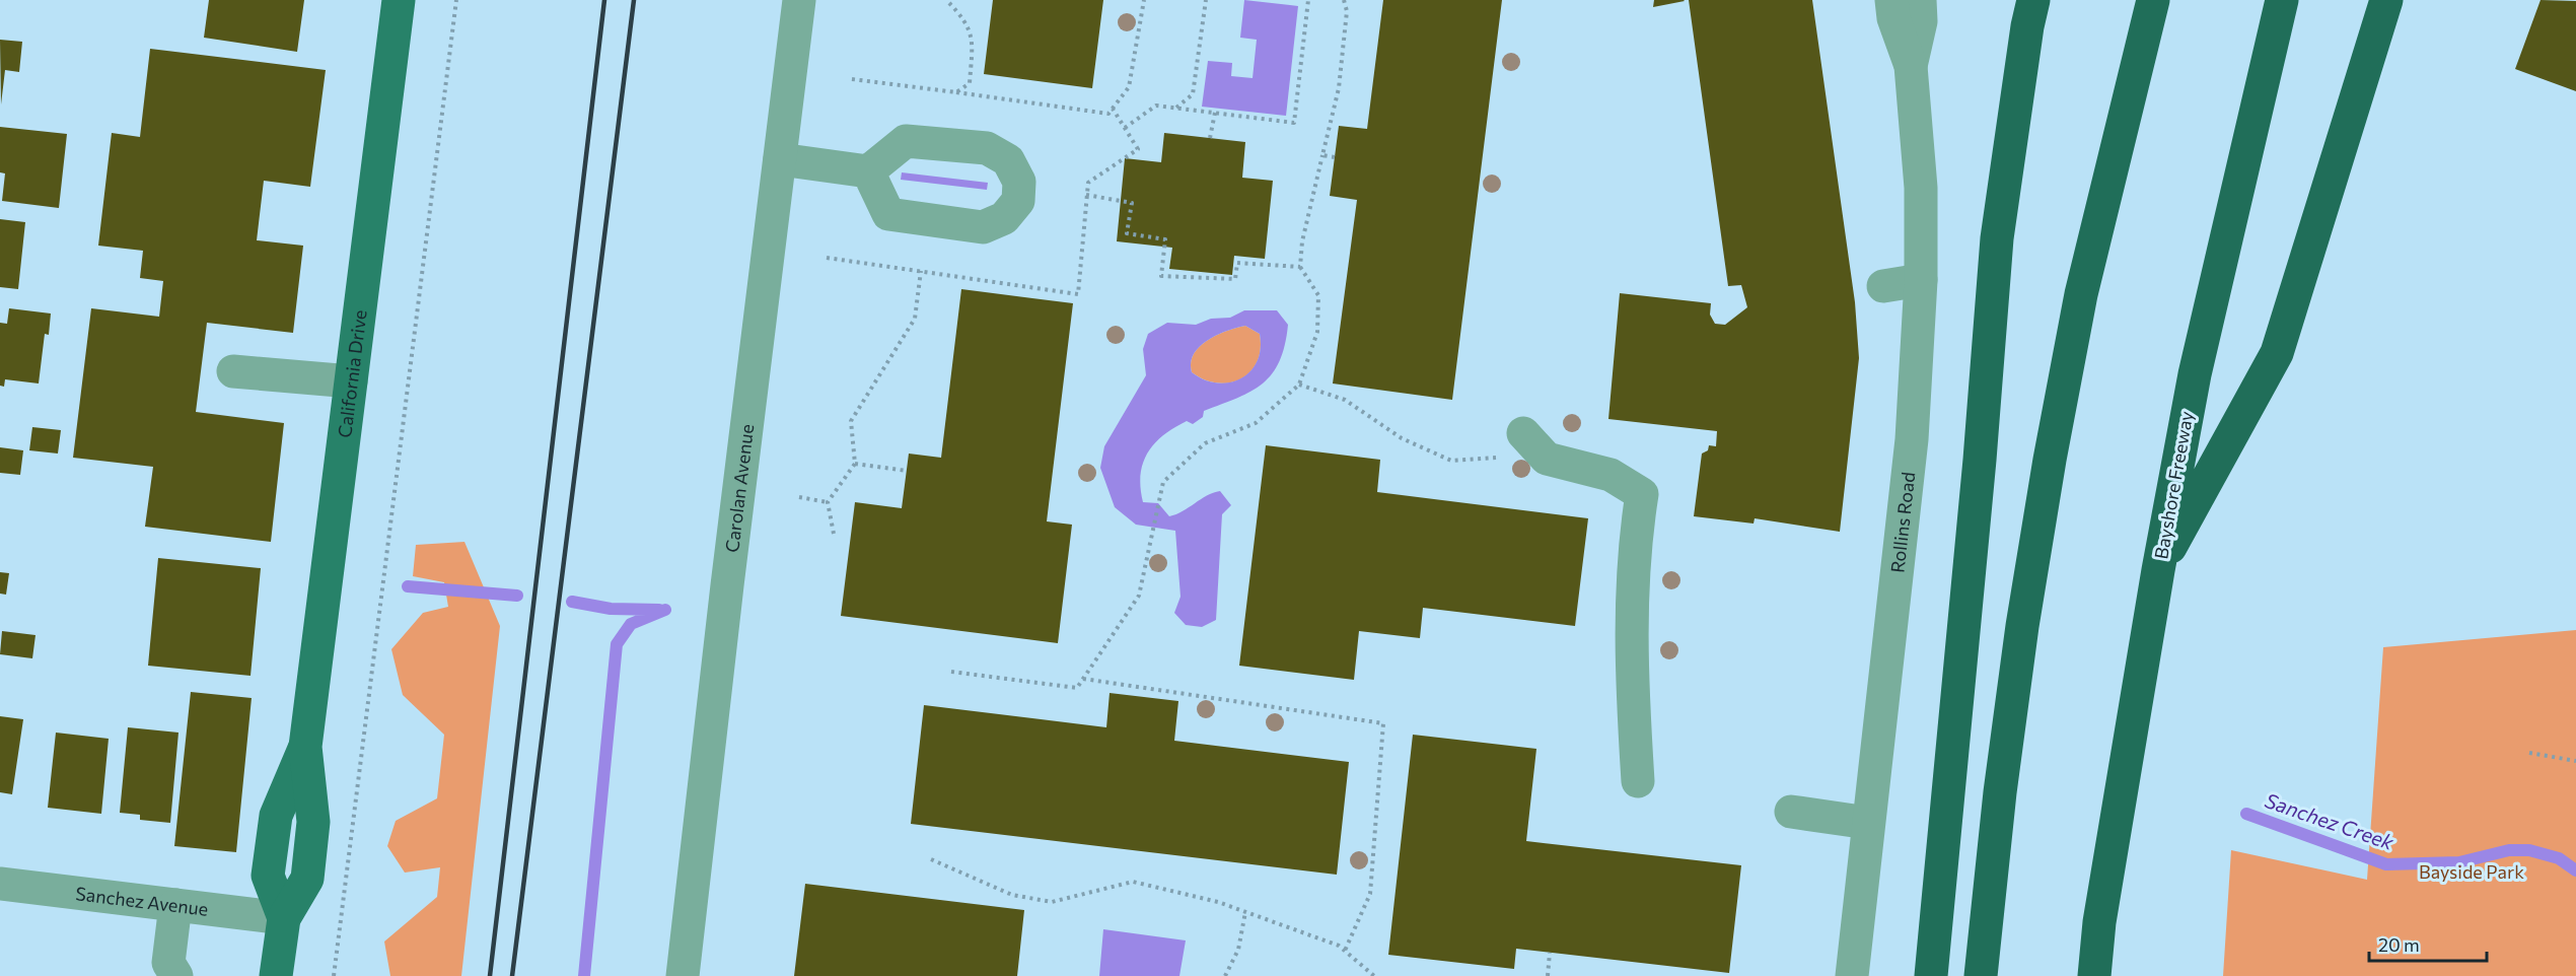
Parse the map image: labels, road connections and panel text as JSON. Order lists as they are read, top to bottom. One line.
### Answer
{"streets":{"highway":["Bayshore Freeway"],"main road":["California Drive"],"street":["Carolan Avenue","Rollins Road","Sanchez Avenue"]},"crossings":[["California Drive","Sanchez Avenue"]],"water":["Sanchez Creek"],"parks":["Bayside Park"],"scale_bar":"20 m"}
